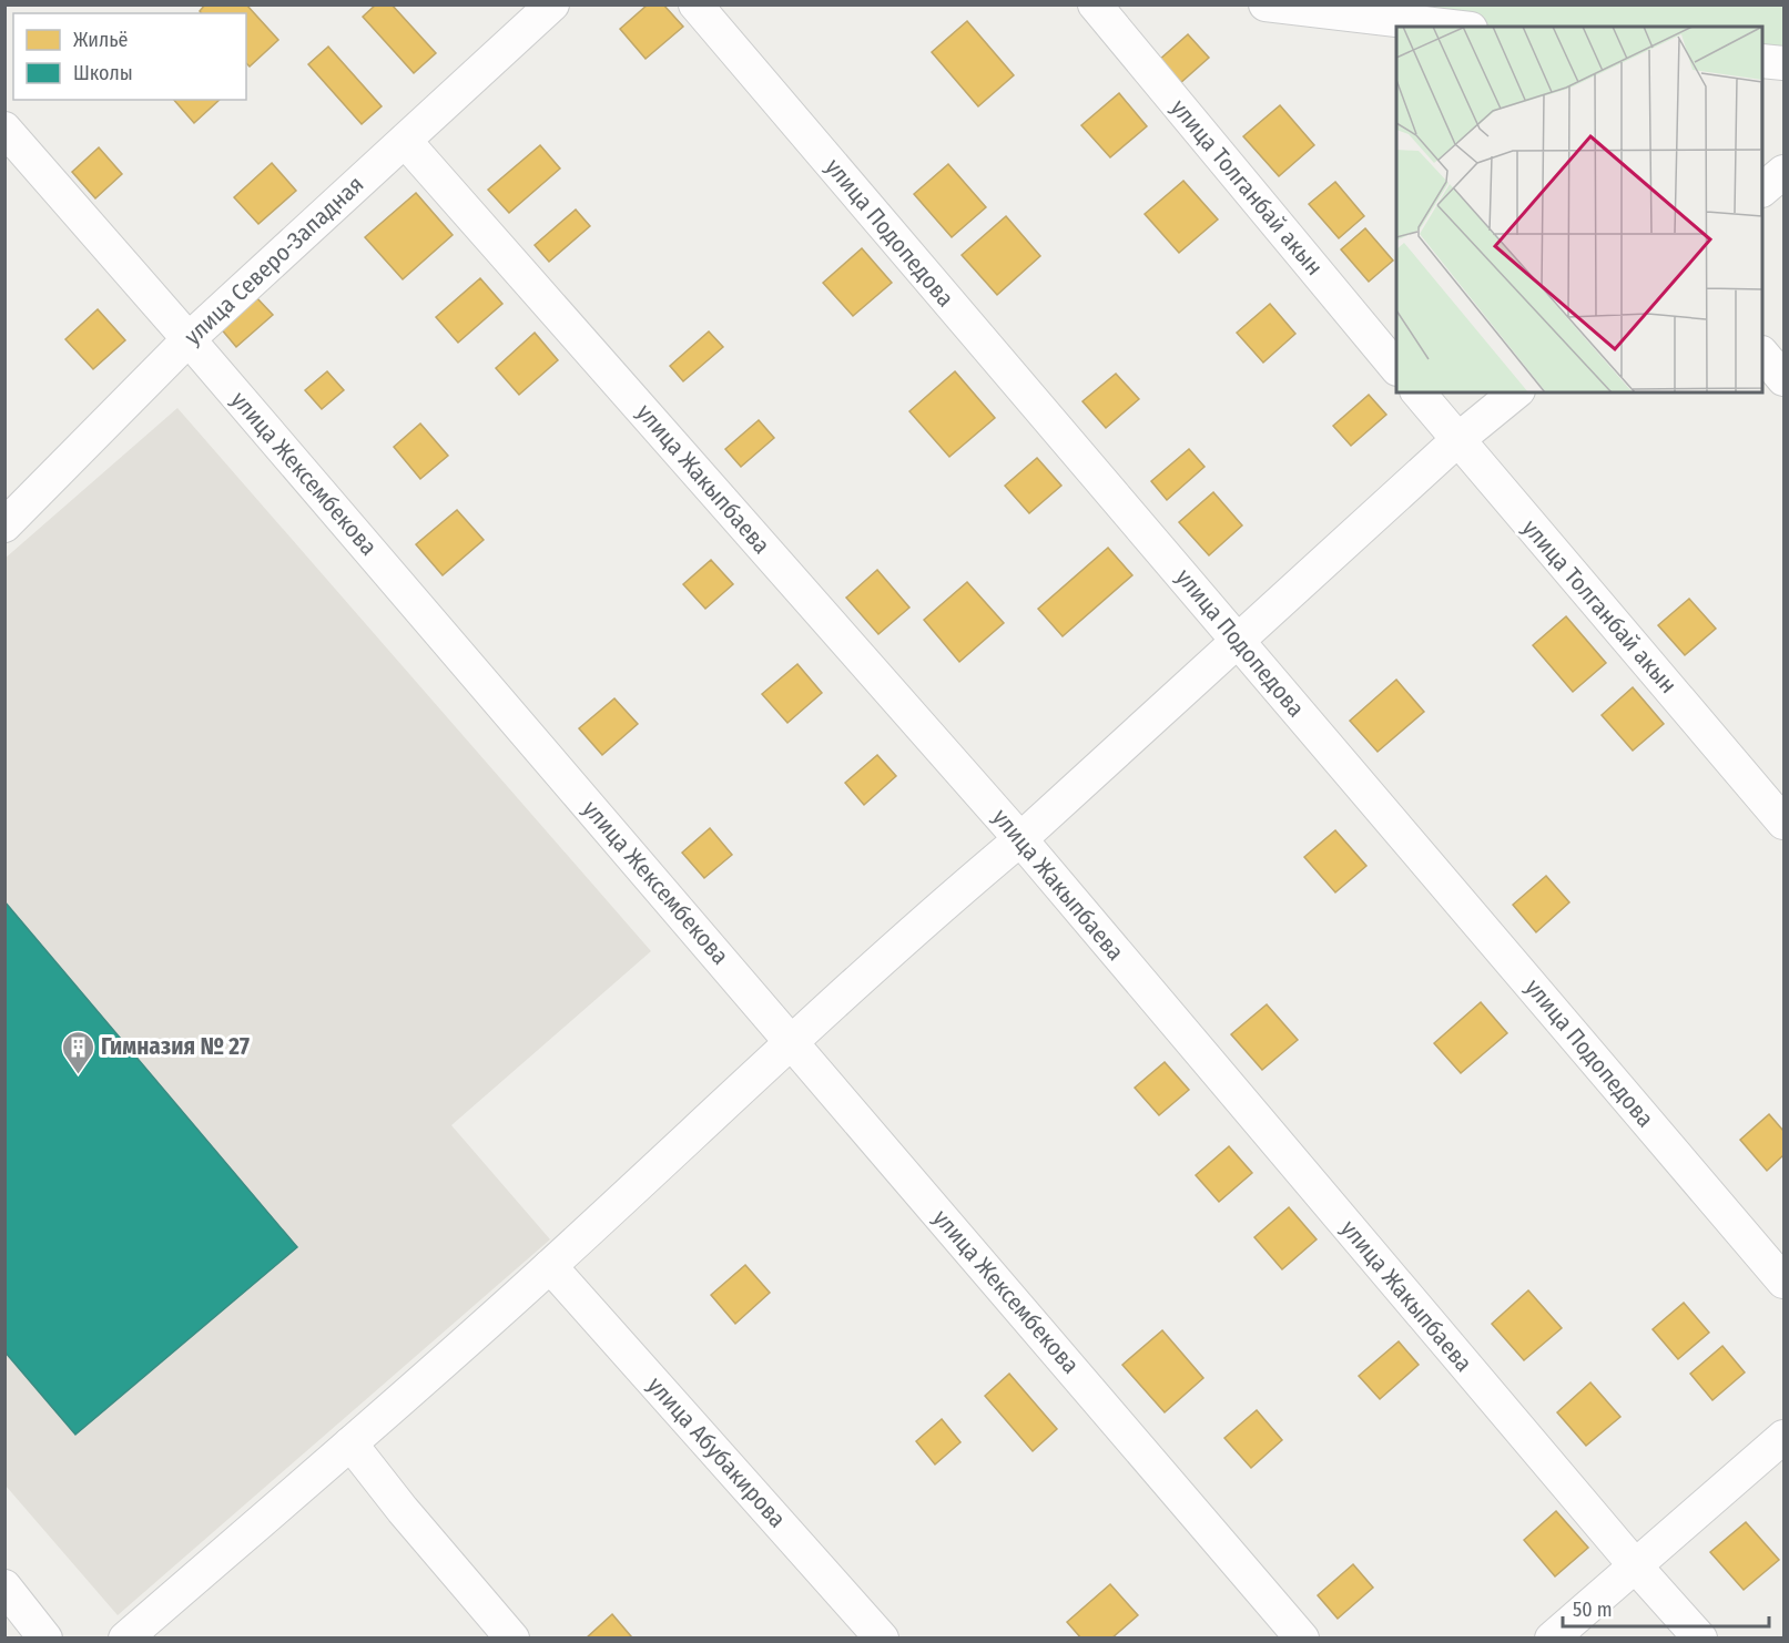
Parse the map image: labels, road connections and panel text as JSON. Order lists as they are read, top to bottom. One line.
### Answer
{"streets":{"street":["улица Толганбай акын","улица Подопедова","улица Северо-Западная","улица Жексембекова","улица Жакыпбаева","улица Абубакирова"]},"crossings":[["улица Северо-Западная","улица Жексембекова"],["улица Северо-Западная","улица Жакыпбаева"]],"places":{"building":["Гимназия № 27"]},"legend":["Жильё","Школы"],"scale_bar":"50 m"}
